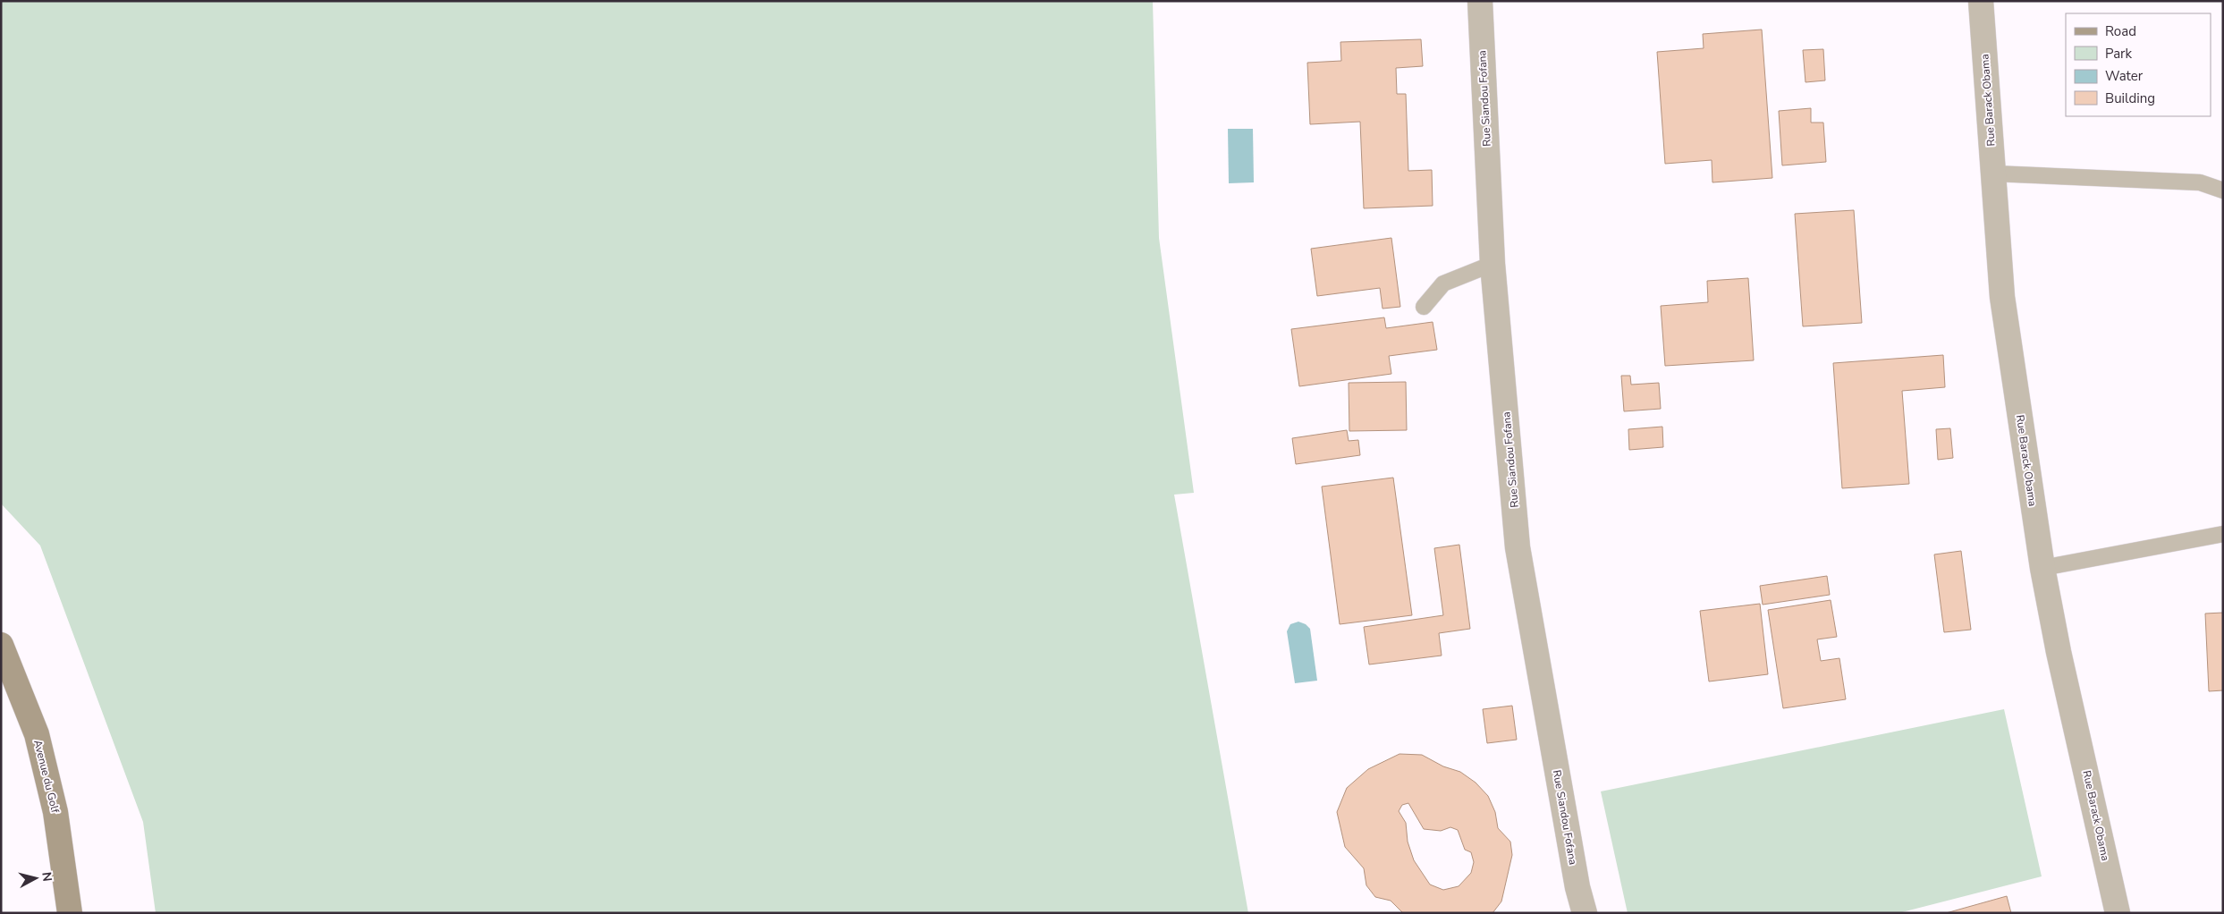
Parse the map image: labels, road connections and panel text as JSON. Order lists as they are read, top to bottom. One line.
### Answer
{"streets":{"main road":["Avenue du Golf"],"street":["Rue Siandou Fofana","Rue Barack Obama"]},"legend":["Road","Park","Water","Building"],"north":"right"}
